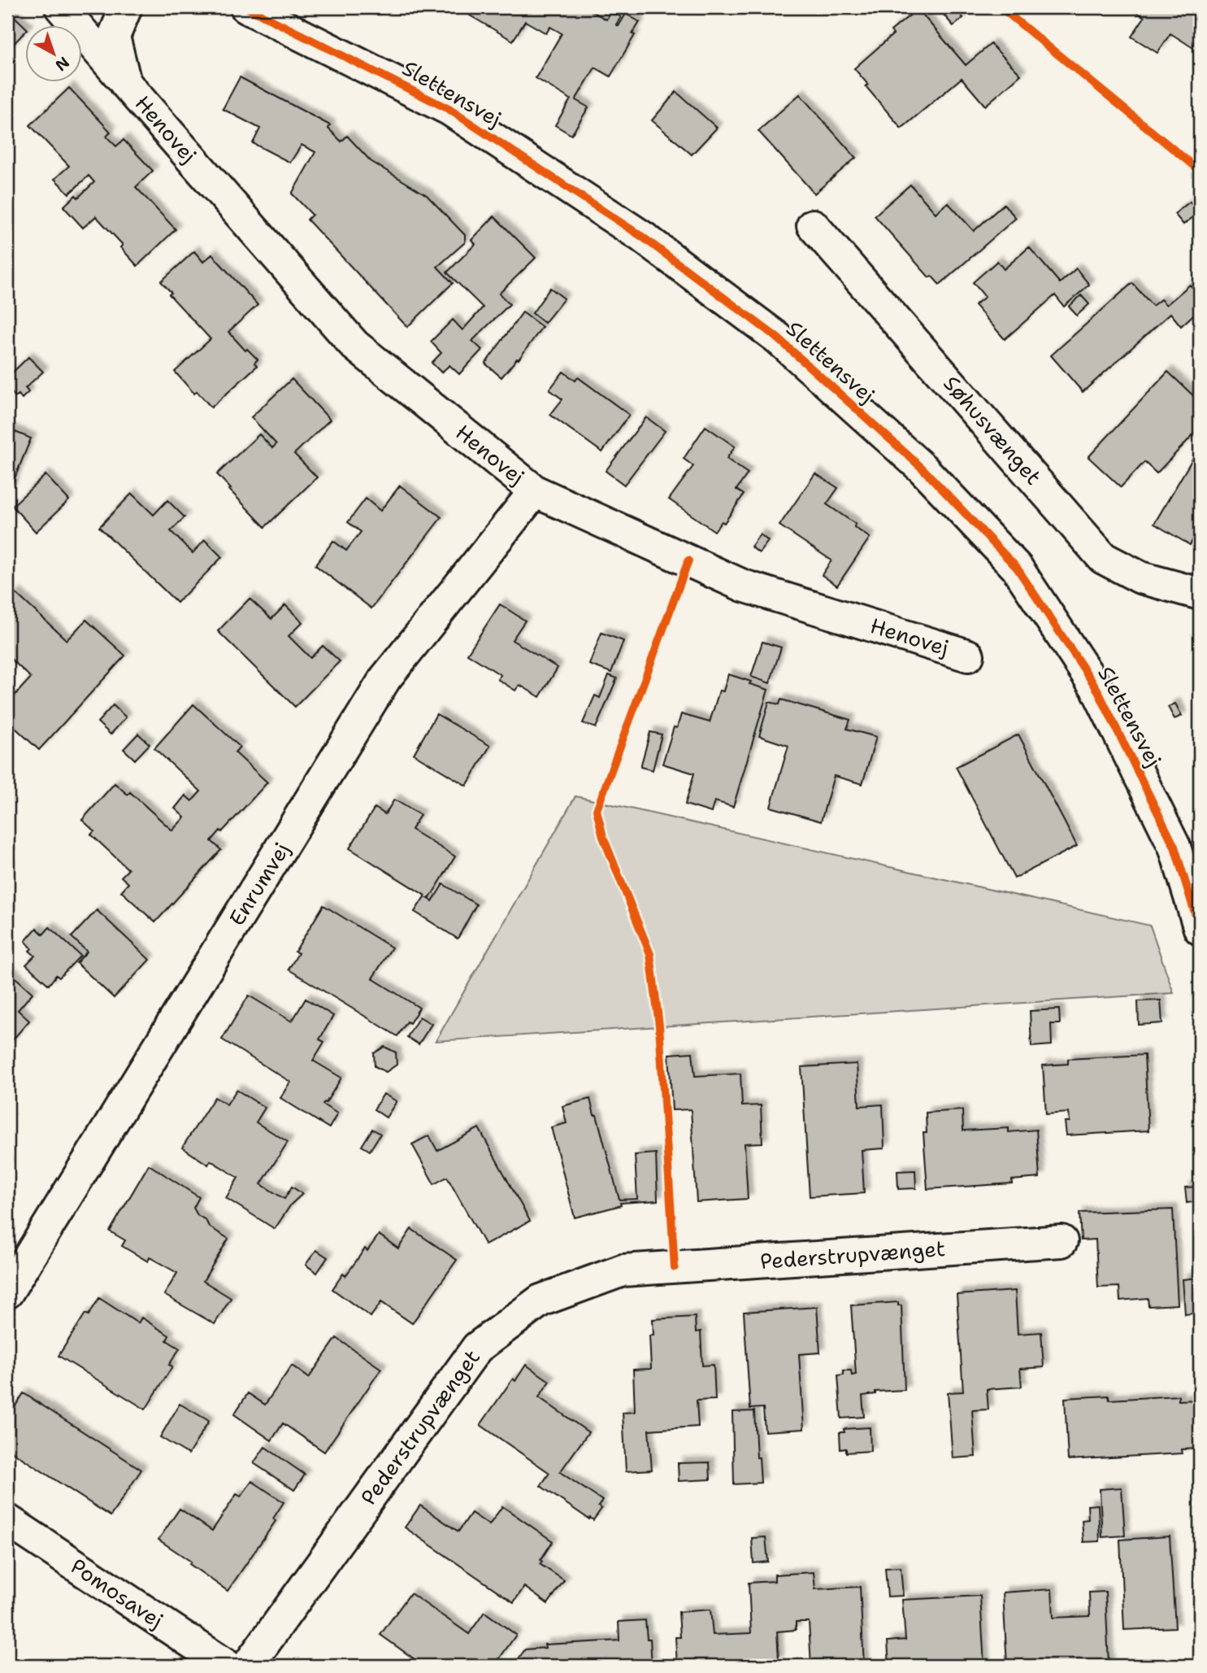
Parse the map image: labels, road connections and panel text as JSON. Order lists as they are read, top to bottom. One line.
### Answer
{"streets":{"street":["Slettensvej","Henovej","Søhusvænget","Enrumvej","Pederstrupvænget","Pomosavej"]},"crossings":[["Henovej","Enrumvej"]],"north":"bottom right"}
